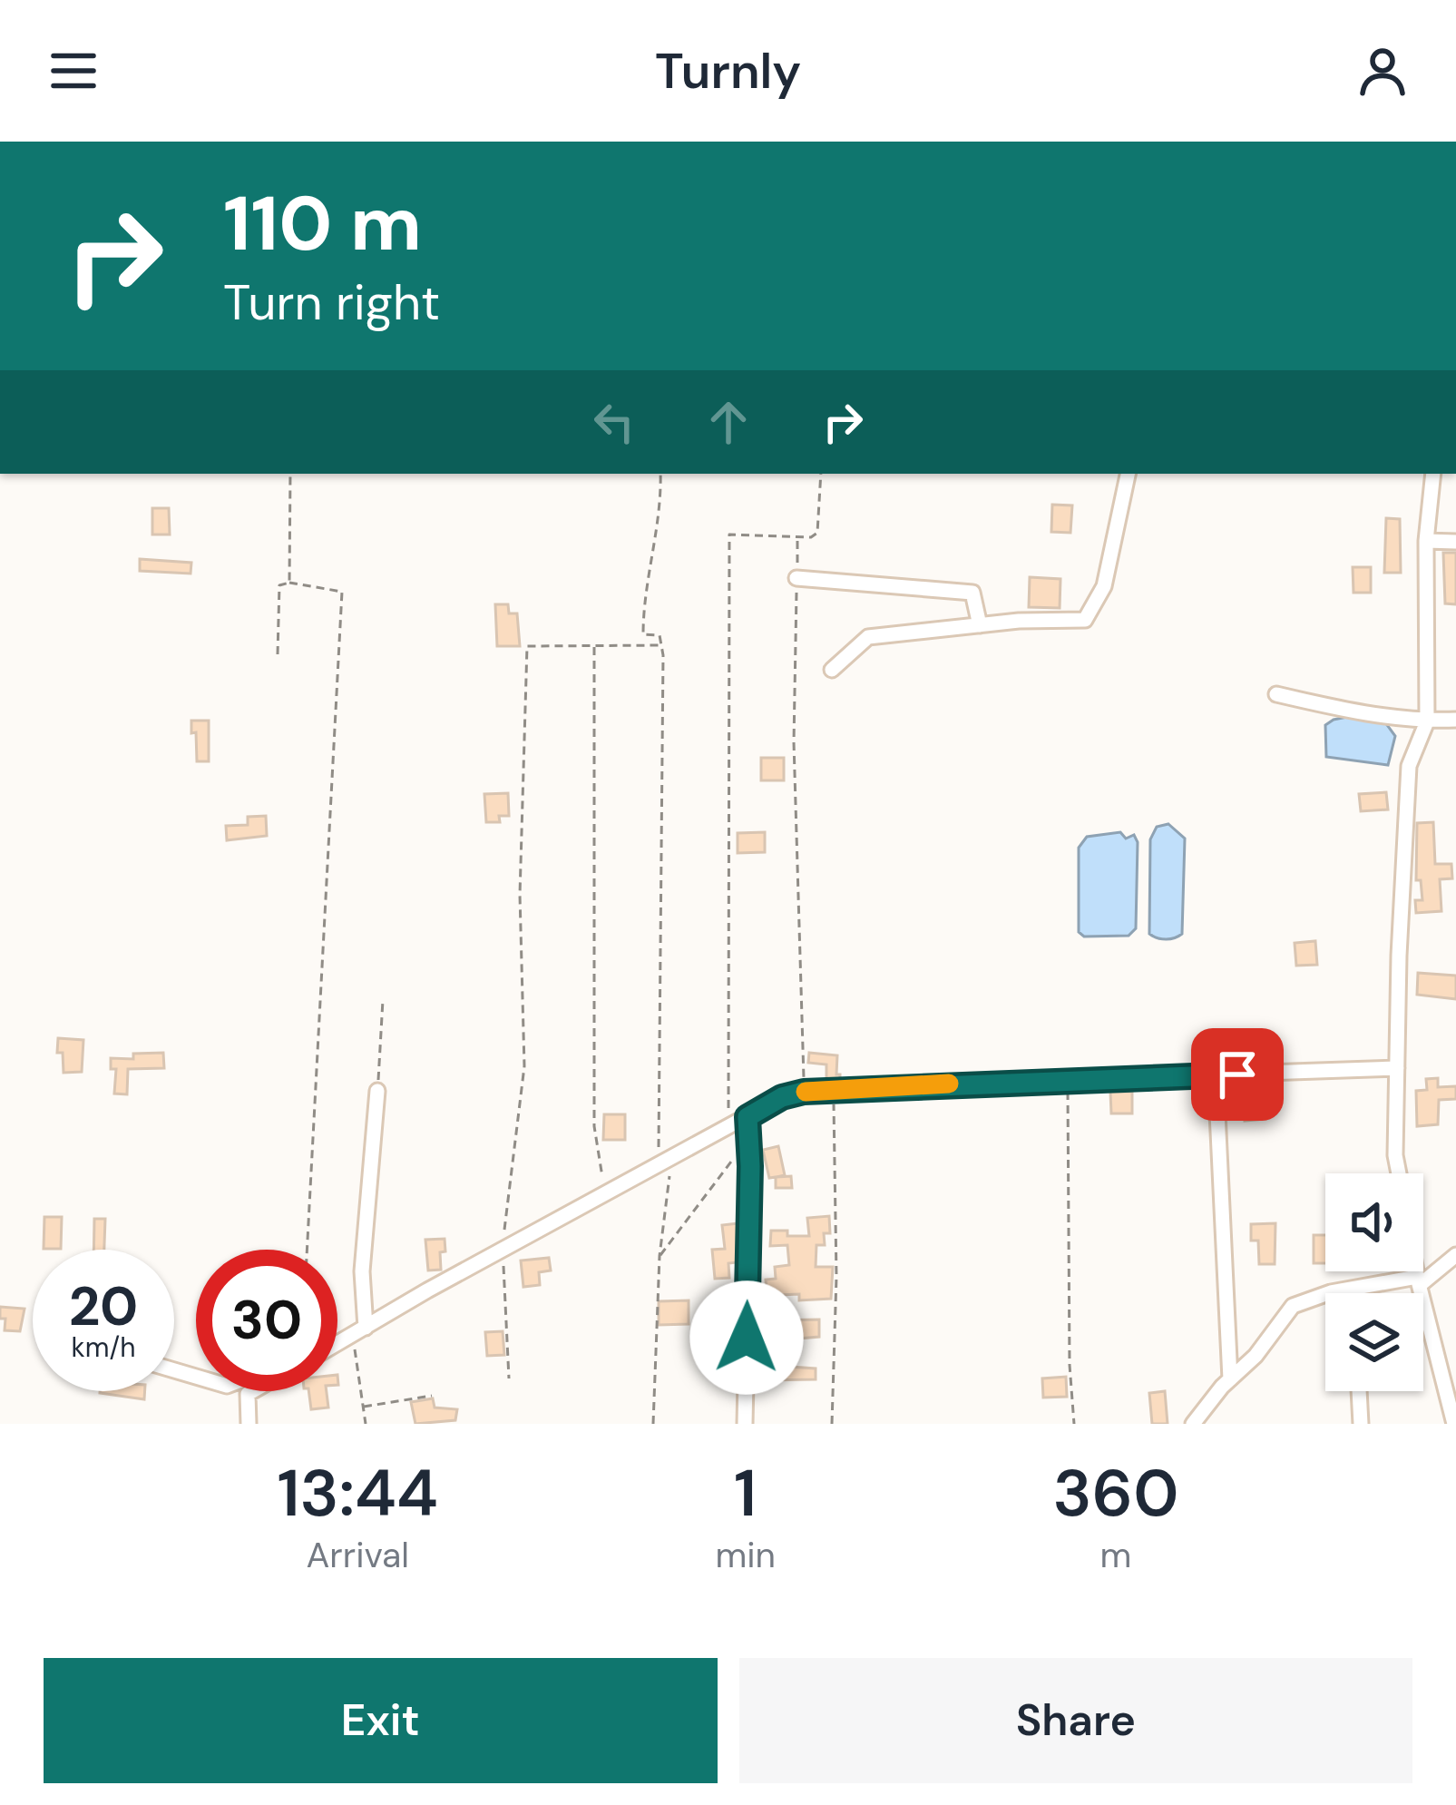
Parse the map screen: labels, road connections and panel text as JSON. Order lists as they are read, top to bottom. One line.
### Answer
{"page":{"header":"Turnly","turn":["110 m","Turn right"],"speed":"20 km/h","limit":"30","eta":["13:44","Arrival","1","min","360","m"],"buttons":["Exit","Share"]}}
